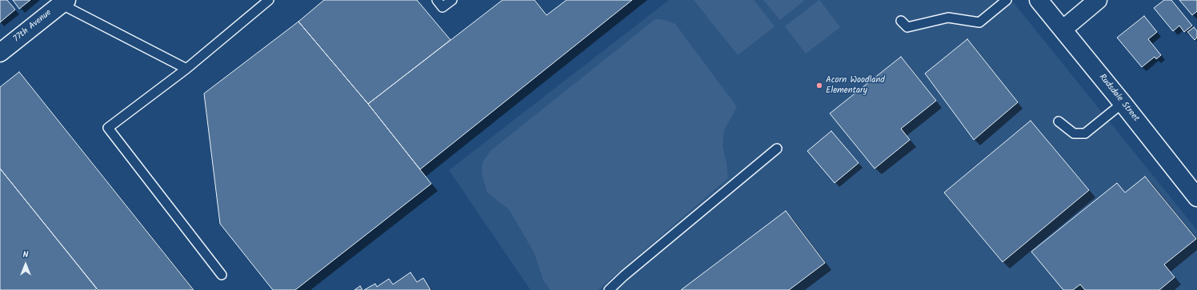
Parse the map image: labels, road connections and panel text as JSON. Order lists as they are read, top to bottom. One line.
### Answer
{"streets":{"street":["77th Avenue","Rudsdale Street"]},"places":["Acorn Woodland Elementary"],"north":"top"}
